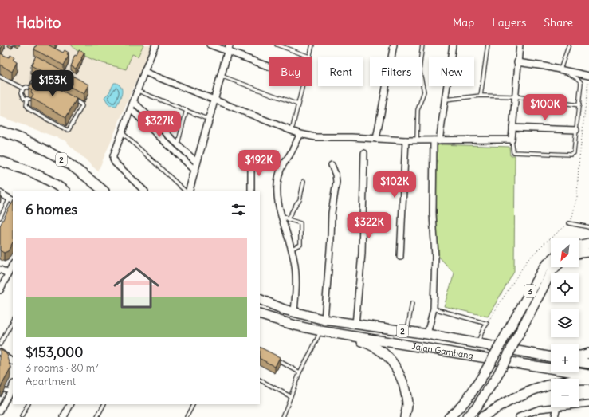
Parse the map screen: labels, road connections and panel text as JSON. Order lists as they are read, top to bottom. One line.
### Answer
{"streets":{"highway":["2","3","Jalan Gambang"]},"north":"bottom left","page":{"header":"Habito","nav":["Map","Layers","Share"],"chip":["Buy","Rent","Filters","New"],"price":["$153K","$100K","$327K","$192K","$102K","$322K"],"heading":"6 homes","list":[{"name":"$153,000","note":"3 rooms · 80 m² · Apartment"}],"map_buttons":["+","−"]}}
